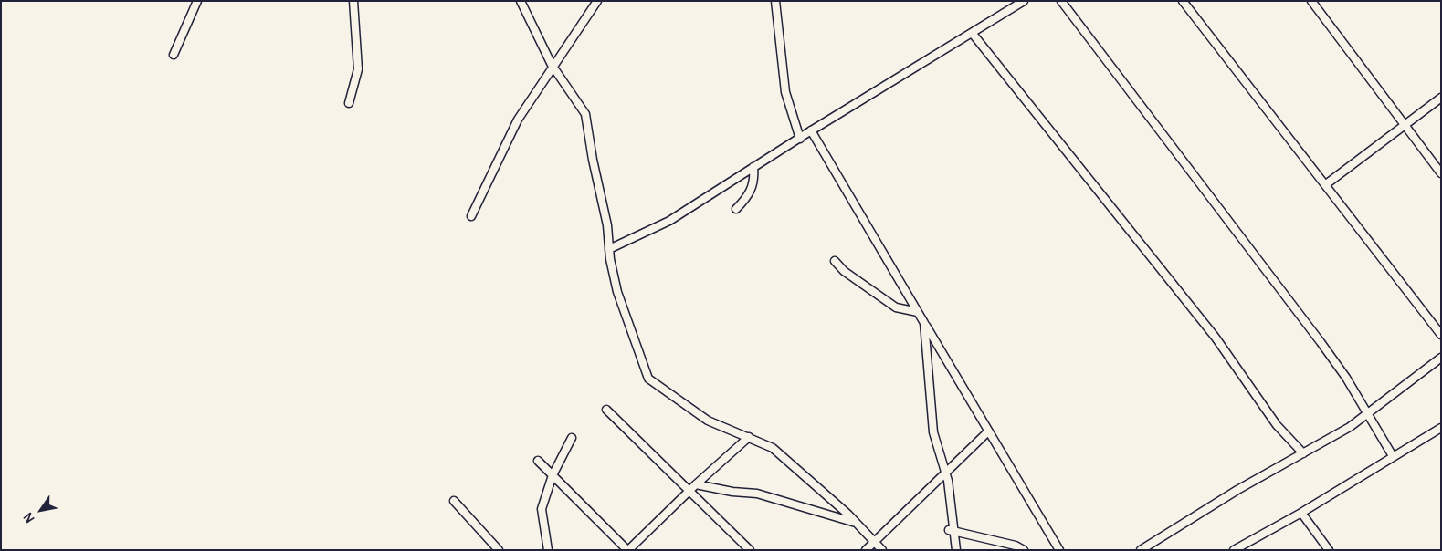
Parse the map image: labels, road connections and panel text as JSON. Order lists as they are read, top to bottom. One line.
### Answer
{"north":"bottom left"}
